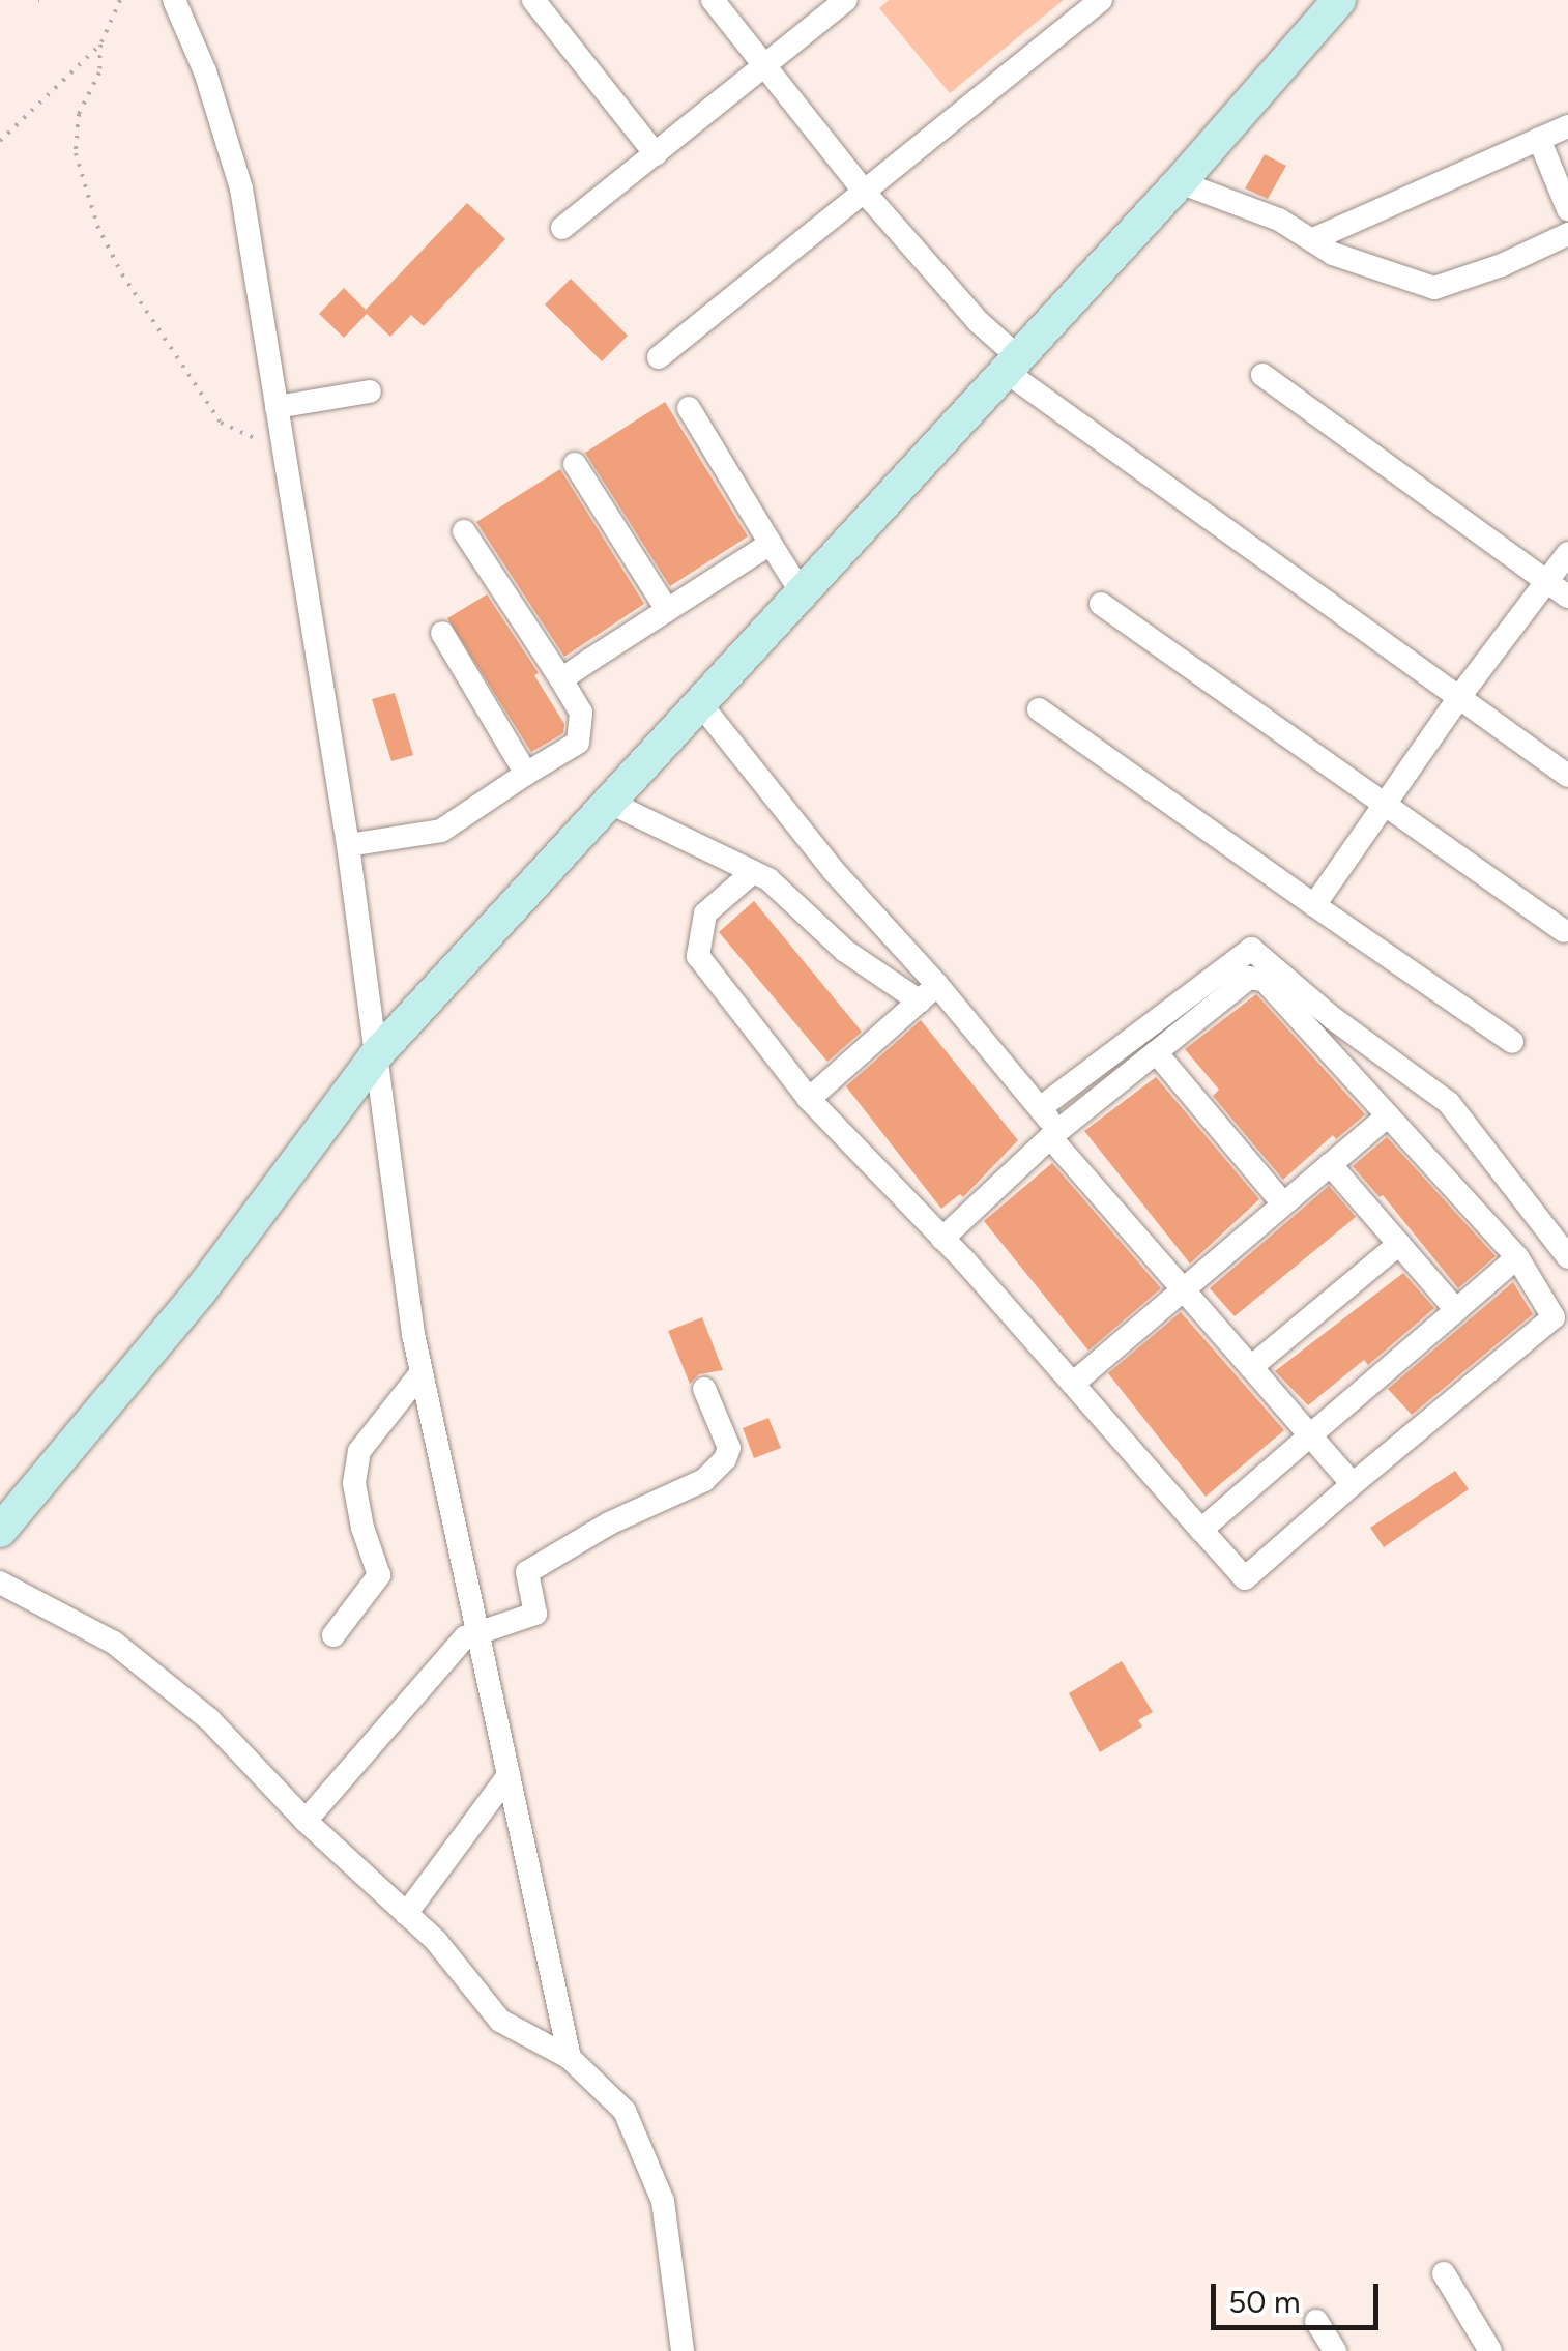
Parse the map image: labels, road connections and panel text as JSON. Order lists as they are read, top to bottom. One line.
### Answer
{"scale_bar":"50 m"}
